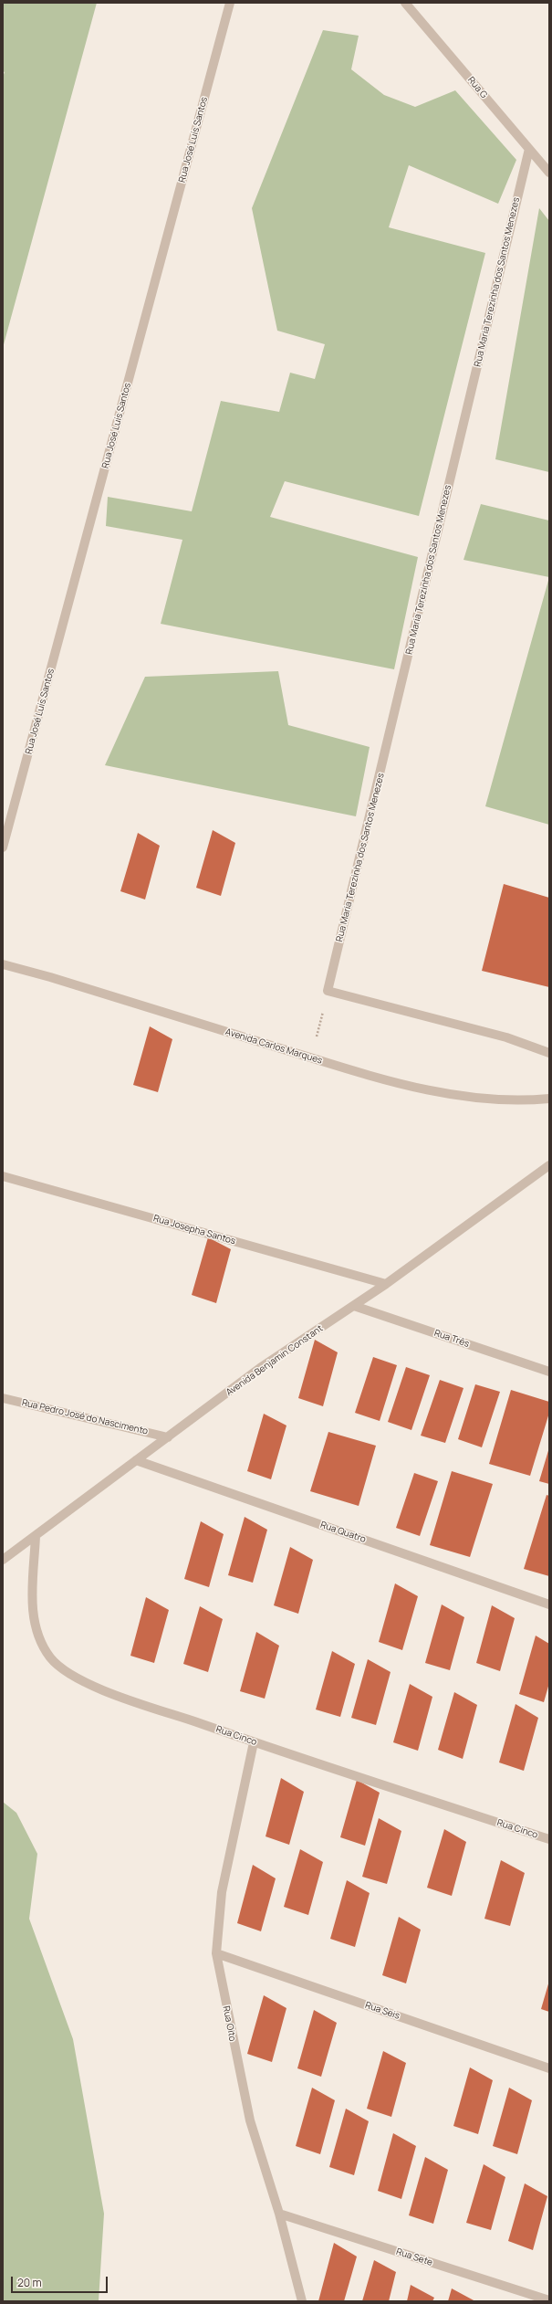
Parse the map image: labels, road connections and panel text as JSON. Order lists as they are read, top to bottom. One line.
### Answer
{"streets":{"street":["Rua G","Rua José Luís Santos","Rua Maria Terezinha dos Santos Menezes","Avenida Carlos Marques","Rua Josepha Santos","Rua Três","Avenida Benjamin Constant","Rua Pedro José do Nascimento","Rua Quatro","Rua Cinco","Rua Seis","Rua Oito","Rua Sete"]},"crossings":[["Rua G","Rua Maria Terezinha dos Santos Menezes"],["Rua Josepha Santos","Avenida Benjamin Constant"],["Rua Três","Avenida Benjamin Constant"],["Avenida Benjamin Constant","Rua Pedro José do Nascimento"],["Avenida Benjamin Constant","Rua Quatro"],["Avenida Benjamin Constant","Rua Cinco"],["Rua Cinco","Rua Oito"],["Rua Seis","Rua Oito"],["Rua Oito","Rua Sete"]],"scale_bar":"20 m"}
